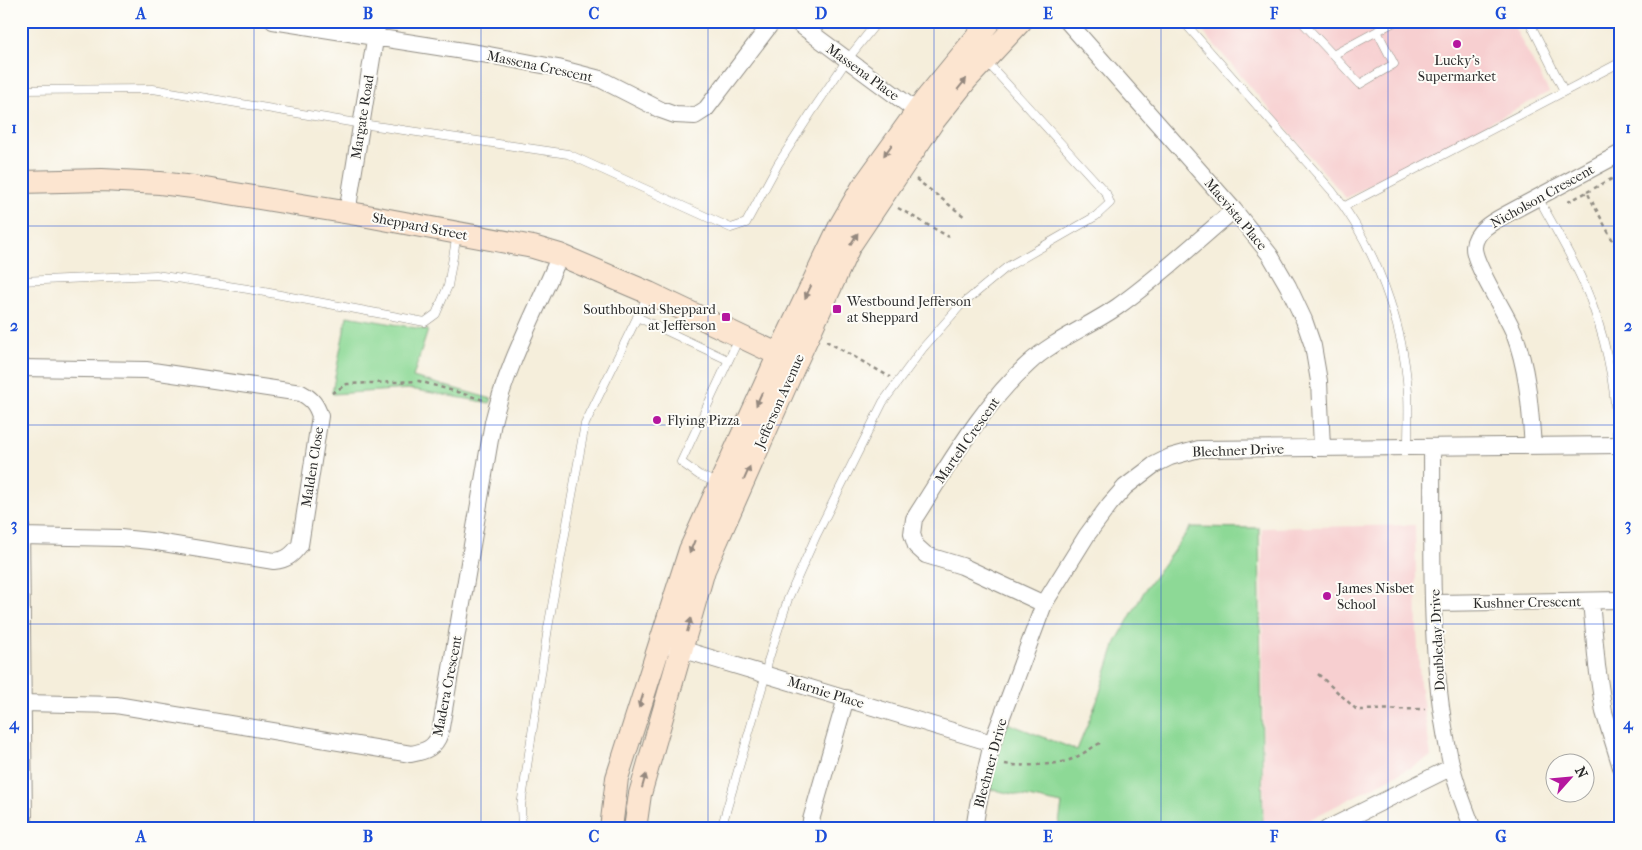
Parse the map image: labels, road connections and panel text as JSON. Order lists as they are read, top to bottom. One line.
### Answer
{"streets":{"street":["Massena Crescent","Massena Place","Margate Road","Nicholson Crescent","Maevista Place","Sheppard Street","Jefferson Avenue","Martell Crescent","Blechner Drive","Malden Close","Kushner Crescent","Doubleday Drive","Madera Crescent","Marnie Place"]},"crossings":[["Massena Crescent","Margate Road"],["Massena Place","Jefferson Avenue"],["Margate Road","Sheppard Street"],["Nicholson Crescent","Blechner Drive"],["Maevista Place","Martell Crescent"],["Maevista Place","Blechner Drive"],["Sheppard Street","Jefferson Avenue"],["Sheppard Street","Madera Crescent"],["Jefferson Avenue","Marnie Place"],["Martell Crescent","Blechner Drive"],["Blechner Drive","Doubleday Drive"],["Blechner Drive","Marnie Place"],["Kushner Crescent","Doubleday Drive"]],"places":{"other":["Lucky's Supermarket","Flying Pizza","James Nisbet School"],"transit":["Westbound Jefferson at Sheppard","Southbound Sheppard at Jefferson"]},"north":"top right","grid":{"columns":["A","B","C","D","E","F","G"],"rows":["1","2","3","4"]}}
